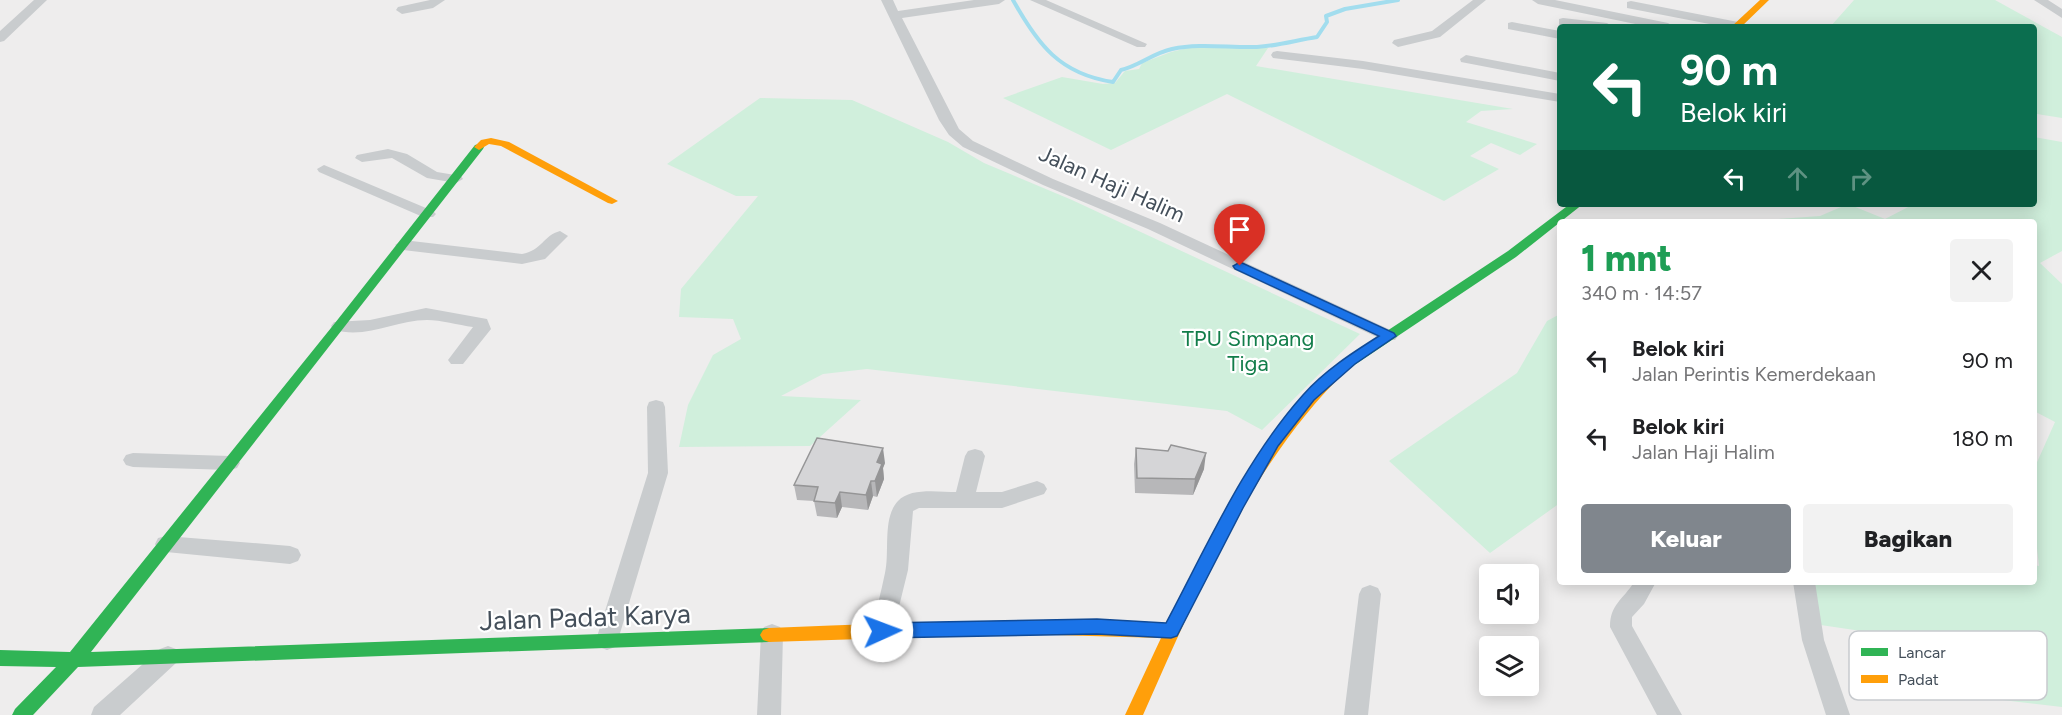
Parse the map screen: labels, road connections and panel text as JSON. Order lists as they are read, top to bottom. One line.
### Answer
{"streets":{"main road":["Jalan Padat Karya"],"street":["Jalan Haji Halim"]},"parks":["TPU Simpang Tiga"],"legend":["Lancar","Padat"],"page":{"turn":["90 m","Belok kiri"],"heading":["1 mnt","340 m · 14:57"],"list":[{"name":"Belok kiri","note":"Jalan Perintis Kemerdekaan","value":"90 m"},{"name":"Belok kiri","note":"Jalan Haji Halim","value":"180 m"}],"buttons":["Keluar","Bagikan"]}}
